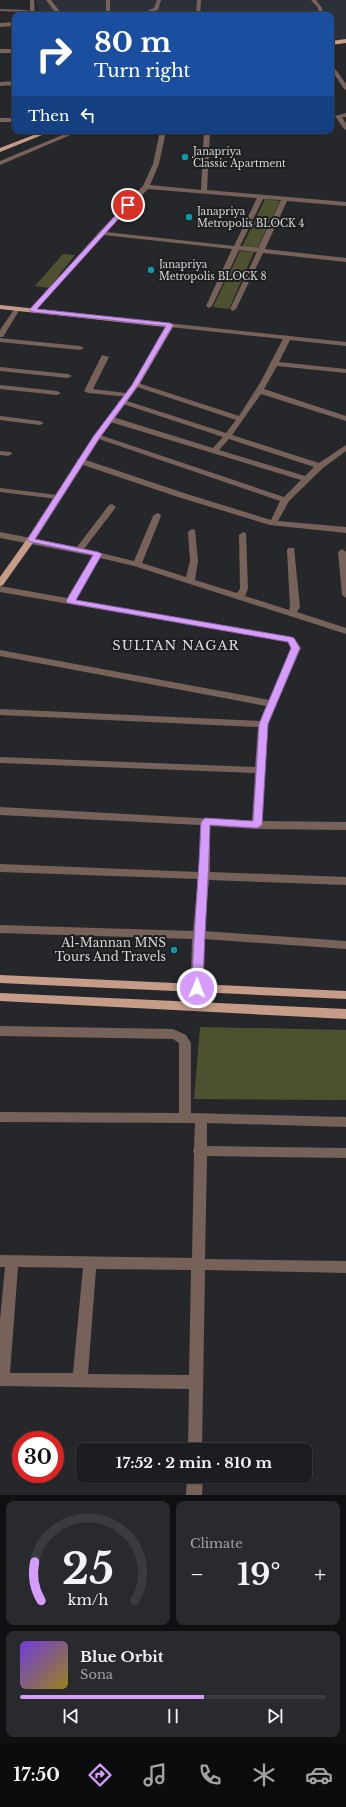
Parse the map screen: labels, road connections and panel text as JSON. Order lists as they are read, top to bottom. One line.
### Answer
{"districts":["SULTAN NAGAR"],"places":["Janapriya Classic Apartment","Janapriya Metropolis BLOCK 4","Janapriya Metropolis BLOCK 8","Al-Mannan MNS Tours And Travels"],"page":{"turn":["80 m","Turn right"],"then":"Then","limit":"30","trip":"17:52 · 2 min · 810 m","tile":"Climate","heat":["−","19°","+"],"song":["Blue Orbit","Sona"],"tabs":"17:50","gauge":["25","km/h"]}}
